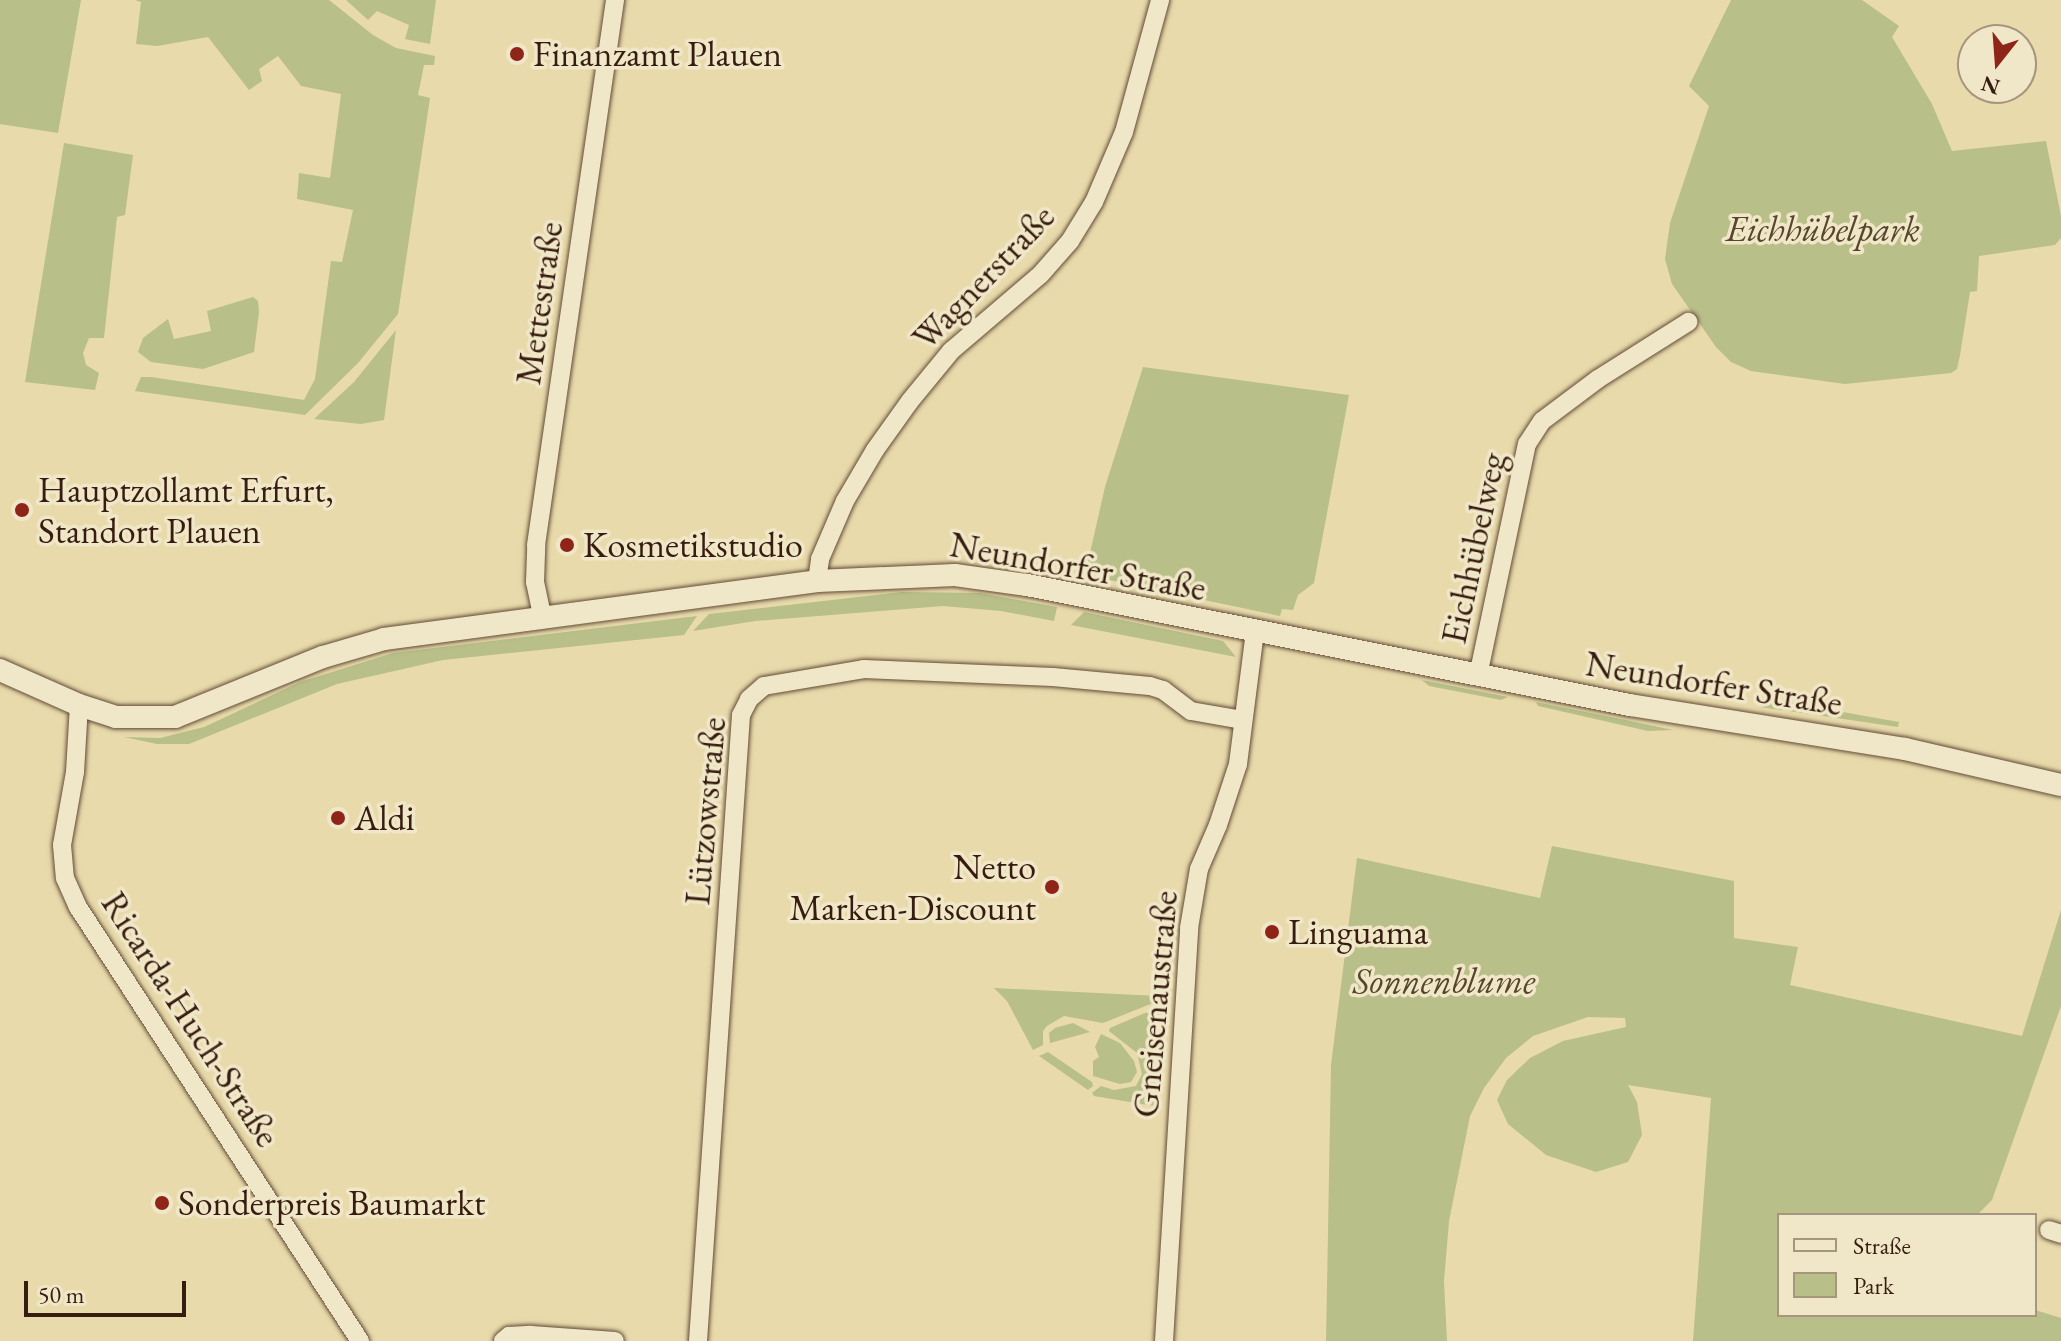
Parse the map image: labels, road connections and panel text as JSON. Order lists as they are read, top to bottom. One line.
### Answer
{"streets":{"street":["Wagnerstraße","Mettestraße","Eichhübelweg","Neundorfer Straße","Lützowstraße","Gneisenaustraße","Ricarda-Huch-Straße"]},"crossings":[["Wagnerstraße","Neundorfer Straße"],["Mettestraße","Neundorfer Straße"],["Eichhübelweg","Neundorfer Straße"],["Neundorfer Straße","Gneisenaustraße"],["Neundorfer Straße","Ricarda-Huch-Straße"],["Lützowstraße","Gneisenaustraße"]],"parks":["Eichhübelpark","Sonnenblume"],"places":["Finanzamt Plauen","Hauptzollamt Erfurt, Standort Plauen","Kosmetikstudio","Aldi","Netto Marken-Discount","Linguama","Sonderpreis Baumarkt"],"legend":["Straße","Park"],"scale_bar":"50 m","north":"bottom"}
